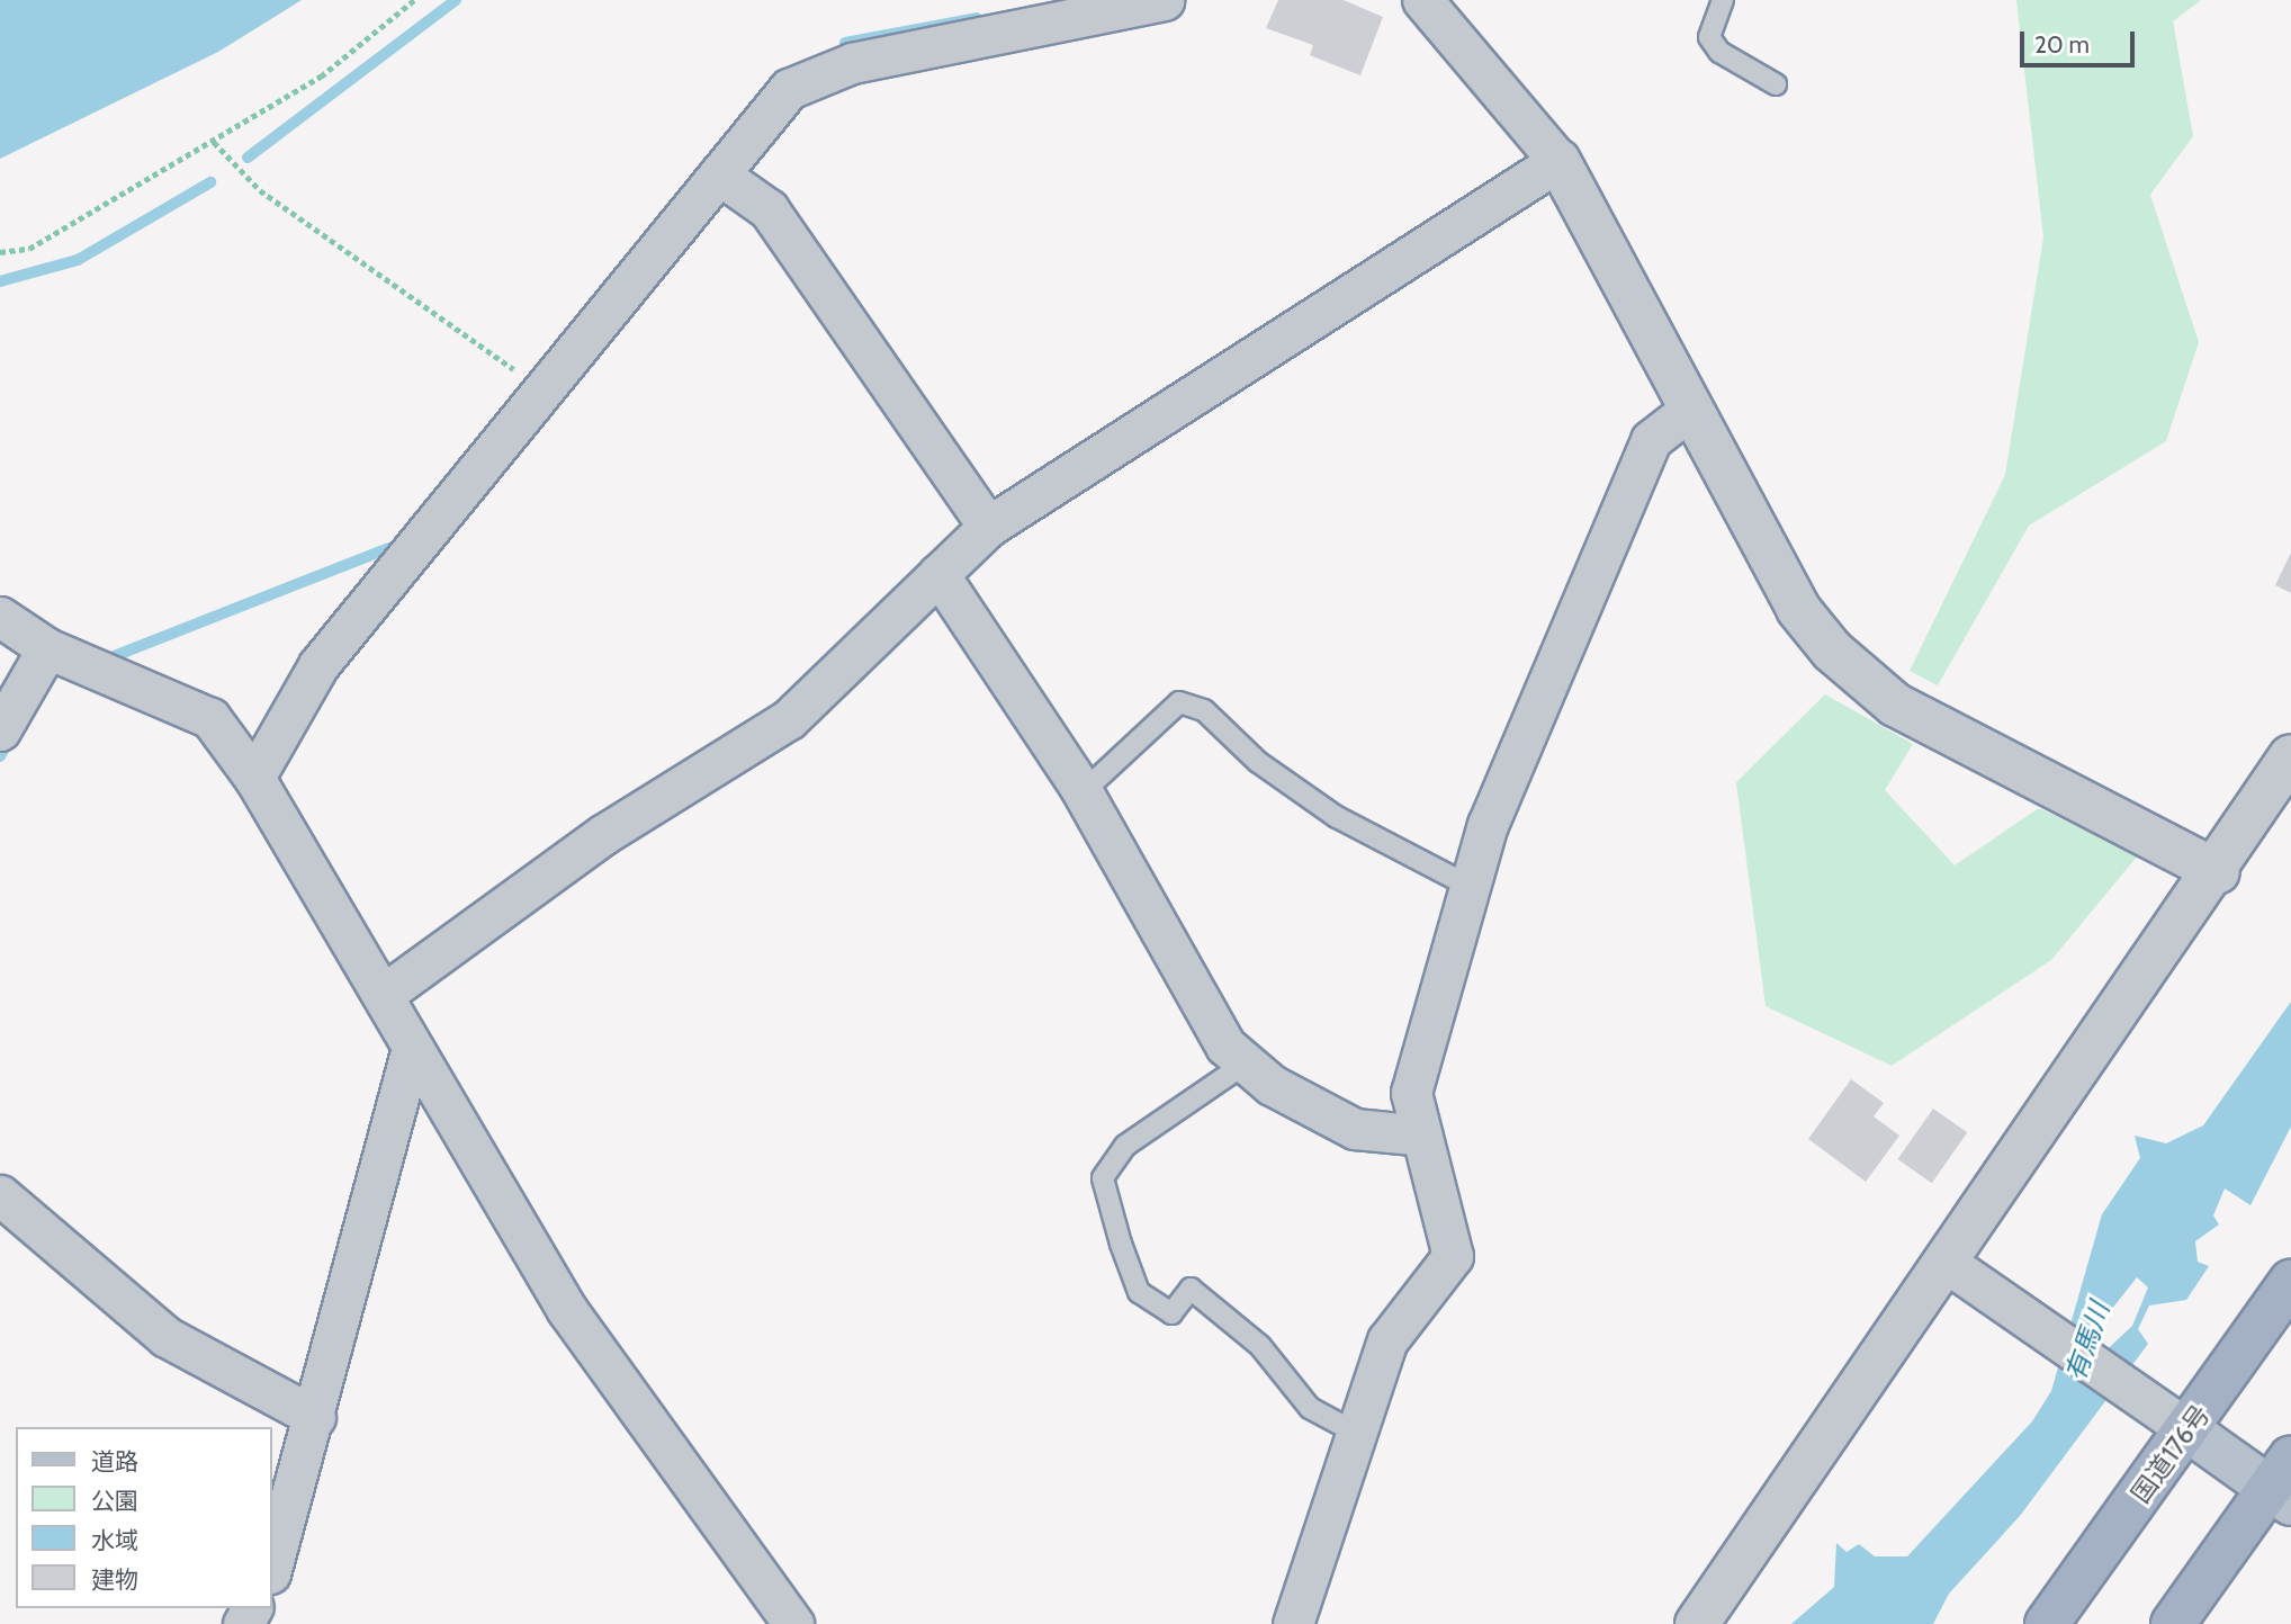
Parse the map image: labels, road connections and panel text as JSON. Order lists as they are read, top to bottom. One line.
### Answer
{"streets":{"highway":["国道176号"]},"water":["有馬川"],"legend":["道路","公園","水域","建物"],"scale_bar":"20 m"}
